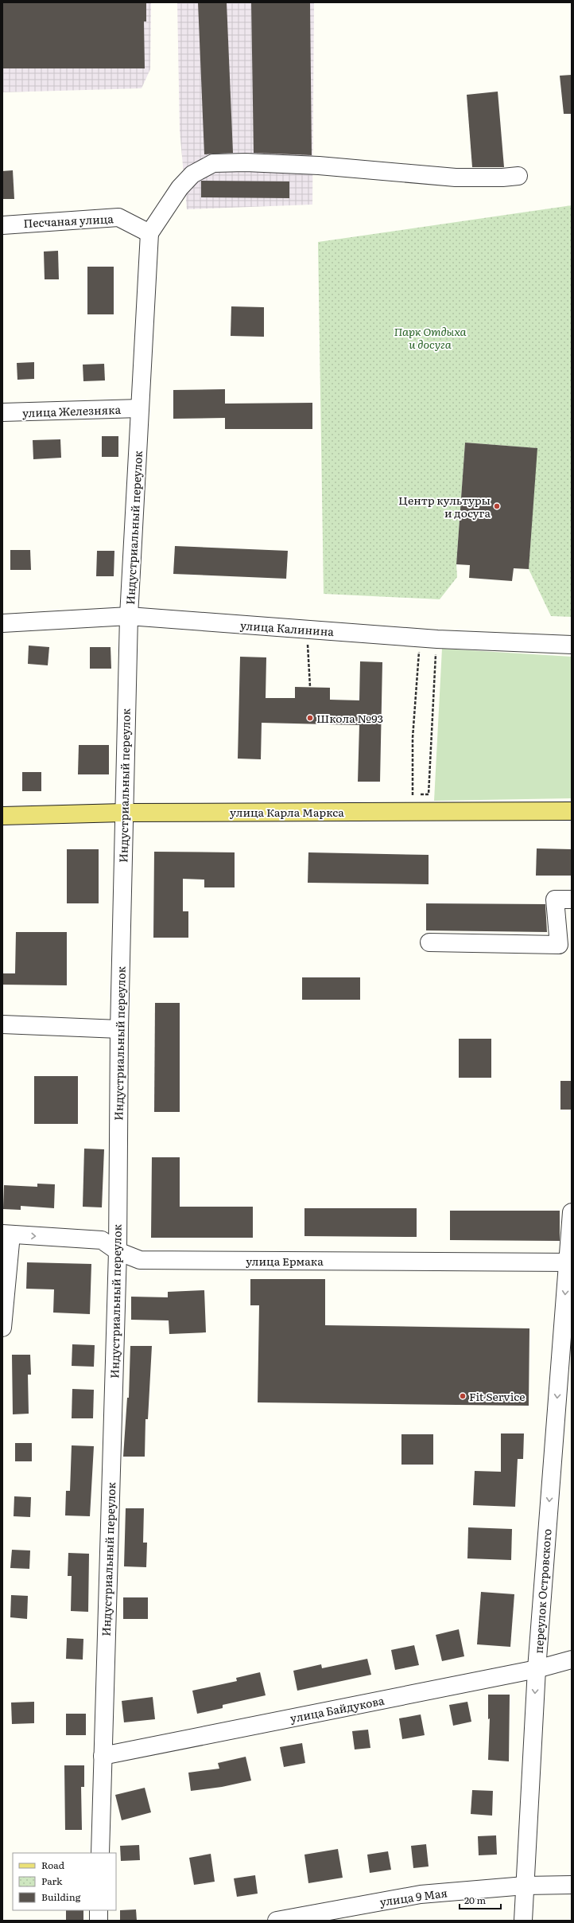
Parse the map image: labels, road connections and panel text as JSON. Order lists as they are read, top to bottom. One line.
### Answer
{"streets":{"main road":["улица Карла Маркса"],"street":["Песчаная улица","улица Железняка","Индустриальный переулок","улица Калинина","улица Ермака","переулок Островского","улица Байдукова","улица 9 Мая"]},"crossings":[["Песчаная улица","Индустриальный переулок"],["улица Железняка","Индустриальный переулок"],["Индустриальный переулок","улица Калинина"],["Индустриальный переулок","улица Карла Маркса"],["Индустриальный переулок","улица Ермака"],["Индустриальный переулок","улица Байдукова"],["улица Ермака","переулок Островского"],["переулок Островского","улица Байдукова"],["переулок Островского","улица 9 Мая"]],"one_way":["переулок Островского"],"parks":["Парк Отдыха и досуга"],"places":["Центр культуры и досуга","Школа №93","Fit Service"],"legend":["Road","Park","Building"],"scale_bar":"20 m"}
